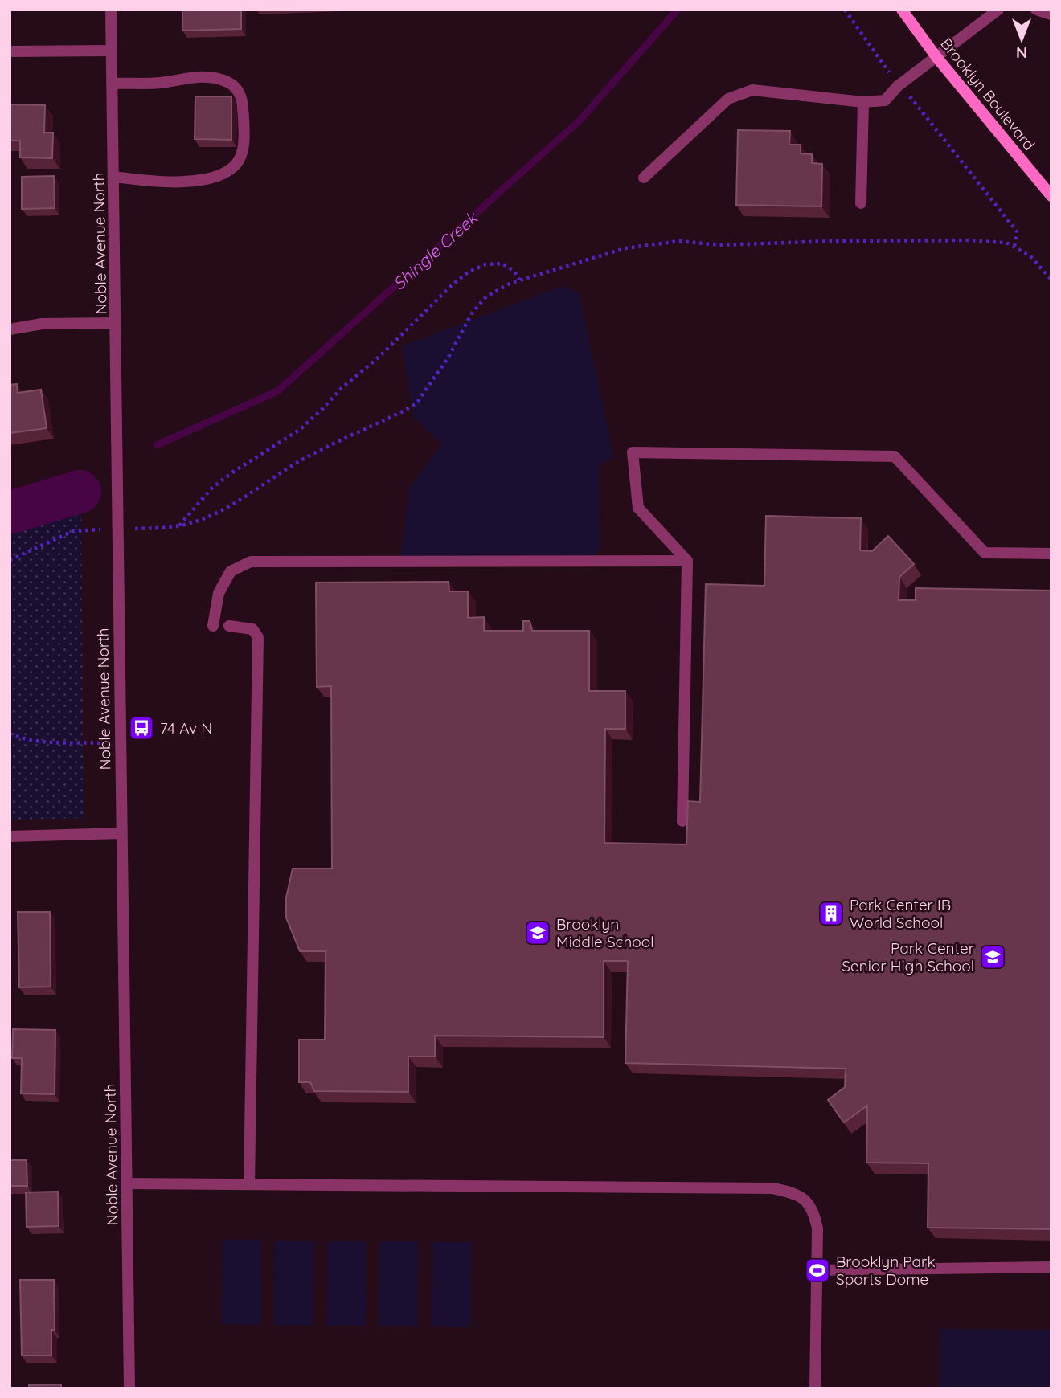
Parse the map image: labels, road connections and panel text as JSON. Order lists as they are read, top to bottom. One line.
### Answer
{"streets":{"main road":["Brooklyn Boulevard"],"street":["Noble Avenue North"]},"water":["Shingle Creek"],"places":{"bus stop":["74 Av N"],"building":["Park Center IB World School"],"school or university":["Brooklyn Middle School","Park Center Senior High School"],"sports":["Brooklyn Park Sports Dome"]},"north":"bottom"}
